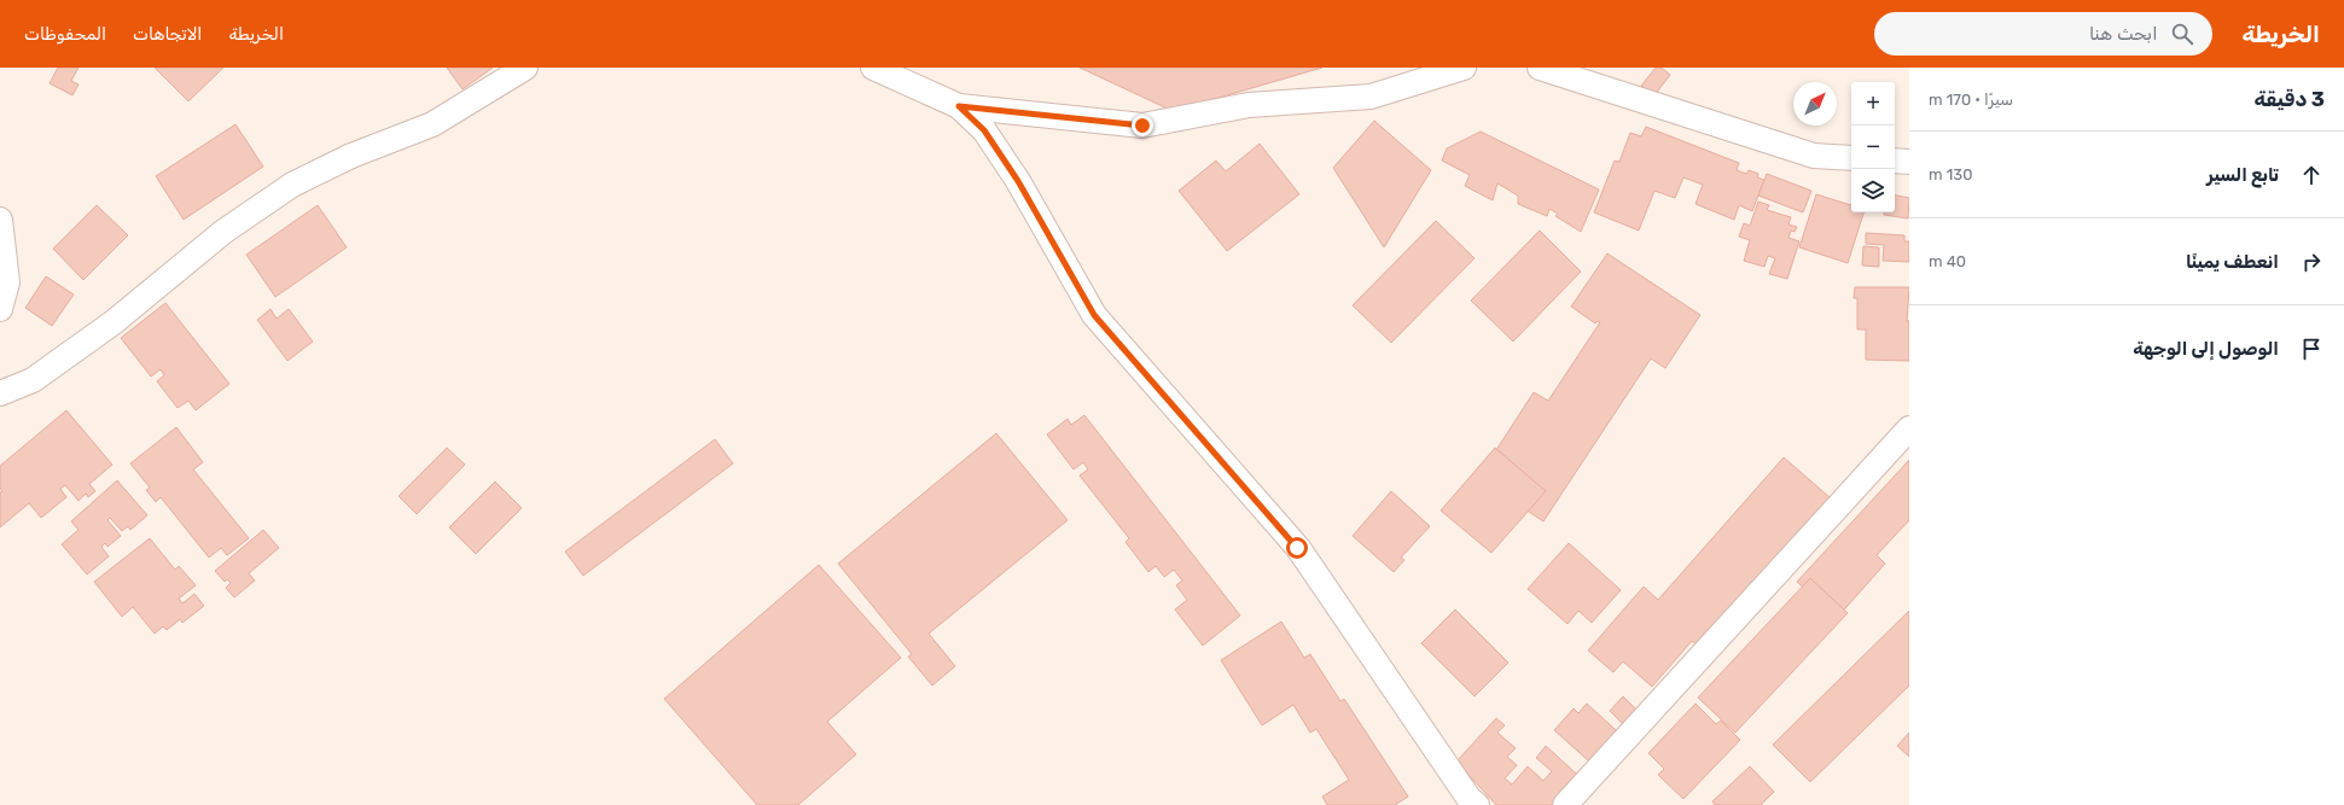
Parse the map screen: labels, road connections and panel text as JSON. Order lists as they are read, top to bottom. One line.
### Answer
{"north":"top right","page":{"header":"الخريطة","search":"ابحث هنا","nav":["الخريطة","الاتجاهات","المحفوظات"],"heading":["3 دقيقة","سيرًا · 170 m"],"map_buttons":["+","−"],"list":[["تابع السير","130 m"],["انعطف يمينًا","40 m"],"الوصول إلى الوجهة"]}}
